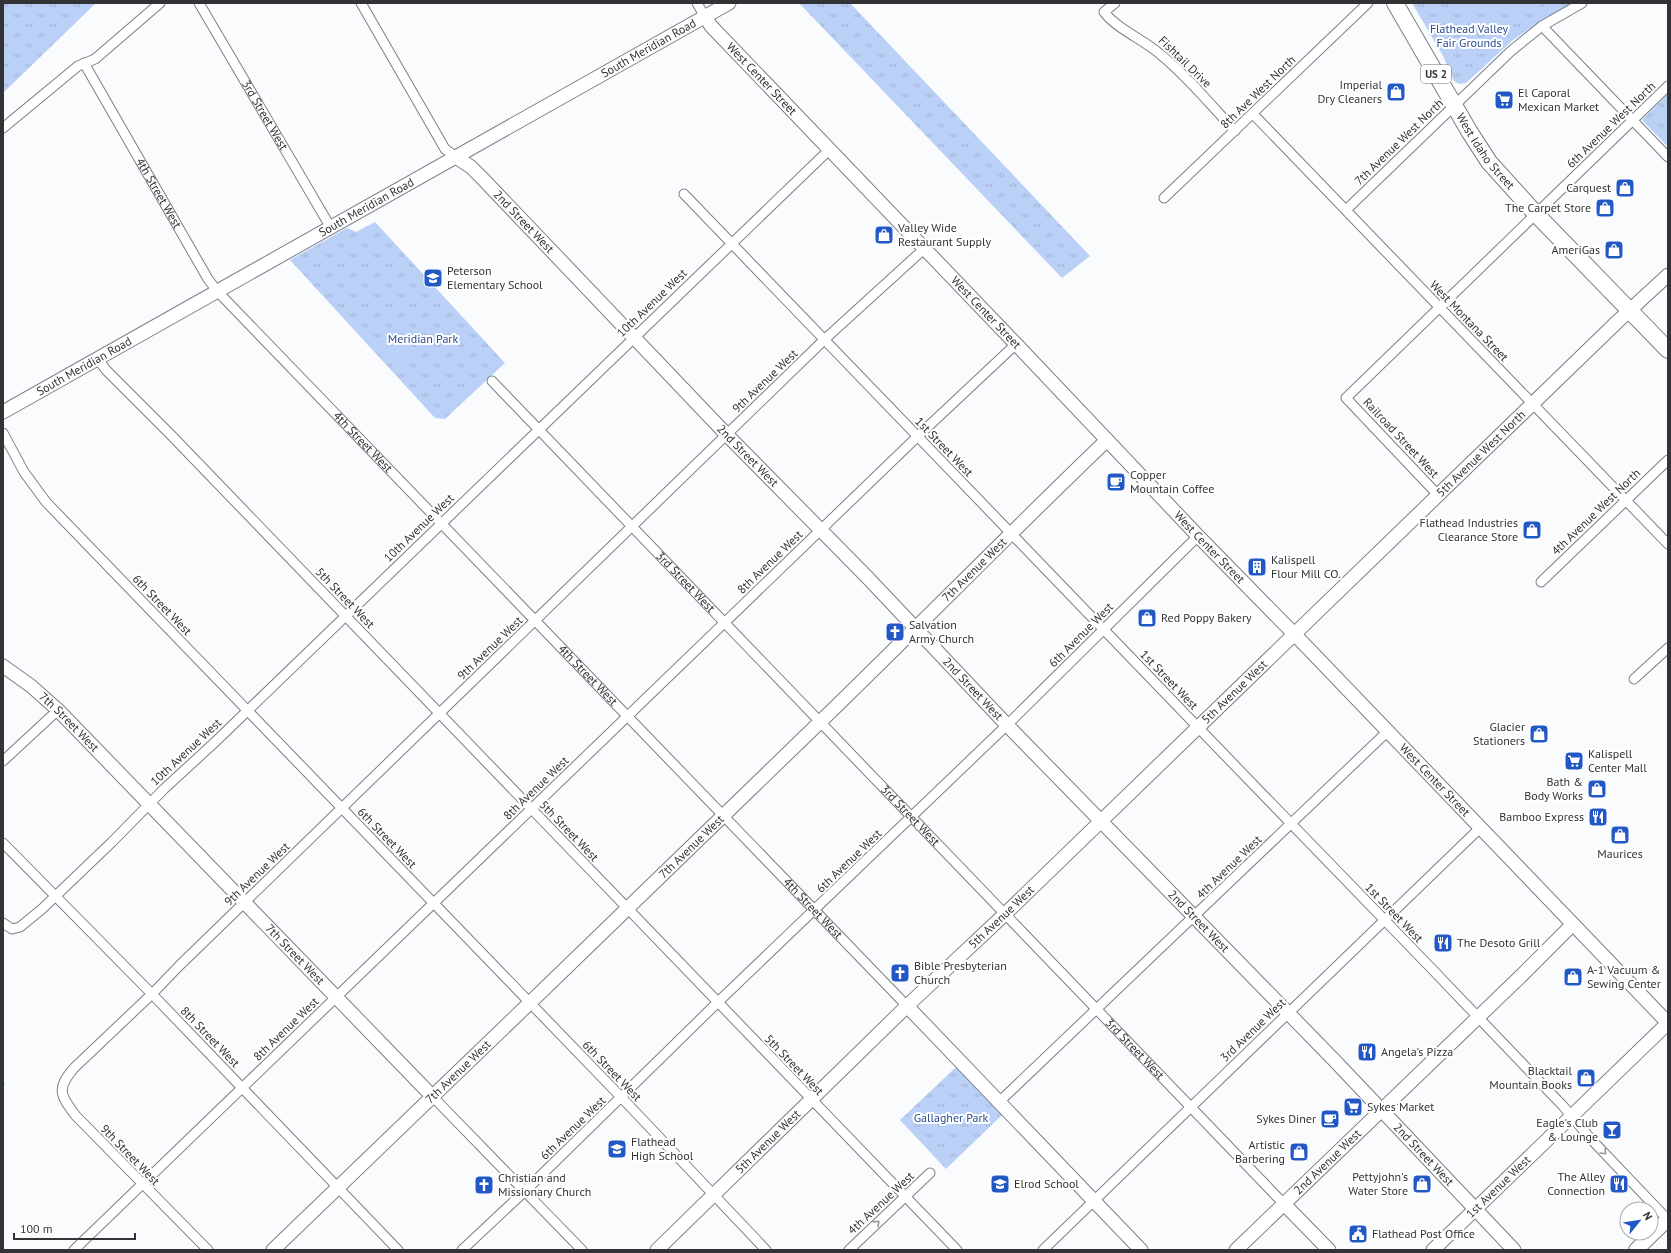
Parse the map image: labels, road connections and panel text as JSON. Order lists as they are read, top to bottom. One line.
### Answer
{"streets":{"highway":["US 2","West Idaho Street"],"street":["South Meridian Road","Fishtail Drive","West Center Street","8th Ave West North","3rd Street West","6th Avenue West North","7th Avenue West North","4th Street West","2nd Street West","10th Avenue West","West Montana Street","9th Avenue West","Railroad Street West","1st Street West","5th Avenue West North","4th Avenue West North","8th Avenue West","7th Avenue West","5th Street West","6th Street West","6th Avenue West","5th Avenue West","7th Street West","4th Avenue West","3rd Avenue West","8th Street West","9th Street West","2nd Avenue West","1st Avenue West"]},"crossings":[["South Meridian Road","West Center Street"],["South Meridian Road","3rd Street West"],["South Meridian Road","4th Street West"],["South Meridian Road","2nd Street West"],["South Meridian Road","5th Street West"],["Fishtail Drive","8th Ave West North"],["West Center Street","10th Avenue West"],["West Center Street","9th Avenue West"],["West Center Street","5th Avenue West North"],["West Center Street","8th Avenue West"],["West Center Street","7th Avenue West"],["West Center Street","6th Avenue West"],["West Center Street","5th Avenue West"],["West Center Street","4th Avenue West"],["West Center Street","3rd Avenue West"],["West Center Street","2nd Avenue West"],["West Center Street","1st Avenue West"],["8th Ave West North","West Montana Street"],["3rd Street West","10th Avenue West"],["3rd Street West","9th Avenue West"],["3rd Street West","8th Avenue West"],["3rd Street West","7th Avenue West"],["3rd Street West","6th Avenue West"],["3rd Street West","5th Avenue West"],["3rd Street West","4th Avenue West"],["3rd Street West","3rd Avenue West"],["3rd Street West","2nd Avenue West"],["6th Avenue West North","West Idaho Street"],["6th Avenue West North","West Montana Street"],["6th Avenue West North","Railroad Street West"],["7th Avenue West North","West Idaho Street"],["7th Avenue West North","West Montana Street"],["West Idaho Street","5th Avenue West North"],["4th Street West","10th Avenue West"],["4th Street West","9th Avenue West"],["4th Street West","8th Avenue West"],["4th Street West","7th Avenue West"],["4th Street West","6th Avenue West"],["4th Street West","5th Avenue West"],["4th Street West","4th Avenue West"],["4th Street West","3rd Avenue West"],["2nd Street West","10th Avenue West"],["2nd Street West","9th Avenue West"],["2nd Street West","8th Avenue West"],["2nd Street West","7th Avenue West"],["2nd Street West","6th Avenue West"],["2nd Street West","5th Avenue West"],["2nd Street West","4th Avenue West"],["2nd Street West","3rd Avenue West"],["2nd Street West","2nd Avenue West"],["2nd Street West","1st Avenue West"],["10th Avenue West","1st Street West"],["10th Avenue West","5th Street West"],["10th Avenue West","6th Street West"],["10th Avenue West","7th Street West"],["10th Avenue West","8th Street West"],["West Montana Street","5th Avenue West North"],["West Montana Street","4th Avenue West North"],["9th Avenue West","1st Street West"],["9th Avenue West","5th Street West"],["9th Avenue West","6th Street West"],["9th Avenue West","7th Street West"],["9th Avenue West","8th Street West"],["9th Avenue West","9th Street West"],["Railroad Street West","5th Avenue West North"],["1st Street West","8th Avenue West"],["1st Street West","7th Avenue West"],["1st Street West","6th Avenue West"],["1st Street West","5th Avenue West"],["1st Street West","4th Avenue West"],["1st Street West","3rd Avenue West"],["1st Street West","2nd Avenue West"],["1st Street West","1st Avenue West"],["5th Avenue West North","5th Avenue West"],["8th Avenue West","5th Street West"],["8th Avenue West","6th Street West"],["8th Avenue West","7th Street West"],["8th Avenue West","8th Street West"],["8th Avenue West","9th Street West"],["7th Avenue West","5th Street West"],["7th Avenue West","6th Street West"],["7th Avenue West","7th Street West"],["7th Avenue West","8th Street West"],["5th Street West","6th Avenue West"],["5th Street West","5th Avenue West"],["5th Street West","4th Avenue West"],["6th Street West","6th Avenue West"],["6th Street West","5th Avenue West"],["6th Avenue West","7th Street West"]],"parks":["Flathead Valley Fair Grounds","Meridian Park","Gallagher Park"],"places":{"shop":["Imperial Dry Cleaners","Carquest","The Carpet Store","Valley Wide Restaurant Supply","AmeriGas","Flathead Industries Clearance Store","Red Poppy Bakery","Glacier Stationers","Bath & Body Works","Maurices","A-1 Vacuum & Sewing Center","Blacktail Mountain Books","Artistic Barbering","Pettyjohn's Water Store"],"supermarket":["El Caporal Mexican Market","Kalispell Center Mall","Sykes Market"],"school or university":["Peterson Elementary School","Flathead High School","Elrod School"],"cafe":["Copper Mountain Coffee","Sykes Diner"],"building":["Kalispell Flour Mill CO."],"church":["Salvation Army Church","Bible Presbyterian Church","Christian and Missionary Church"],"restaurant":["Bamboo Express","The Desoto Grill","Angela's Pizza","The Alley Connection"],"bar":["Eagle's Club & Lounge"],"public building":["Flathead Post Office"]},"scale_bar":"100 m","north":"top right"}
